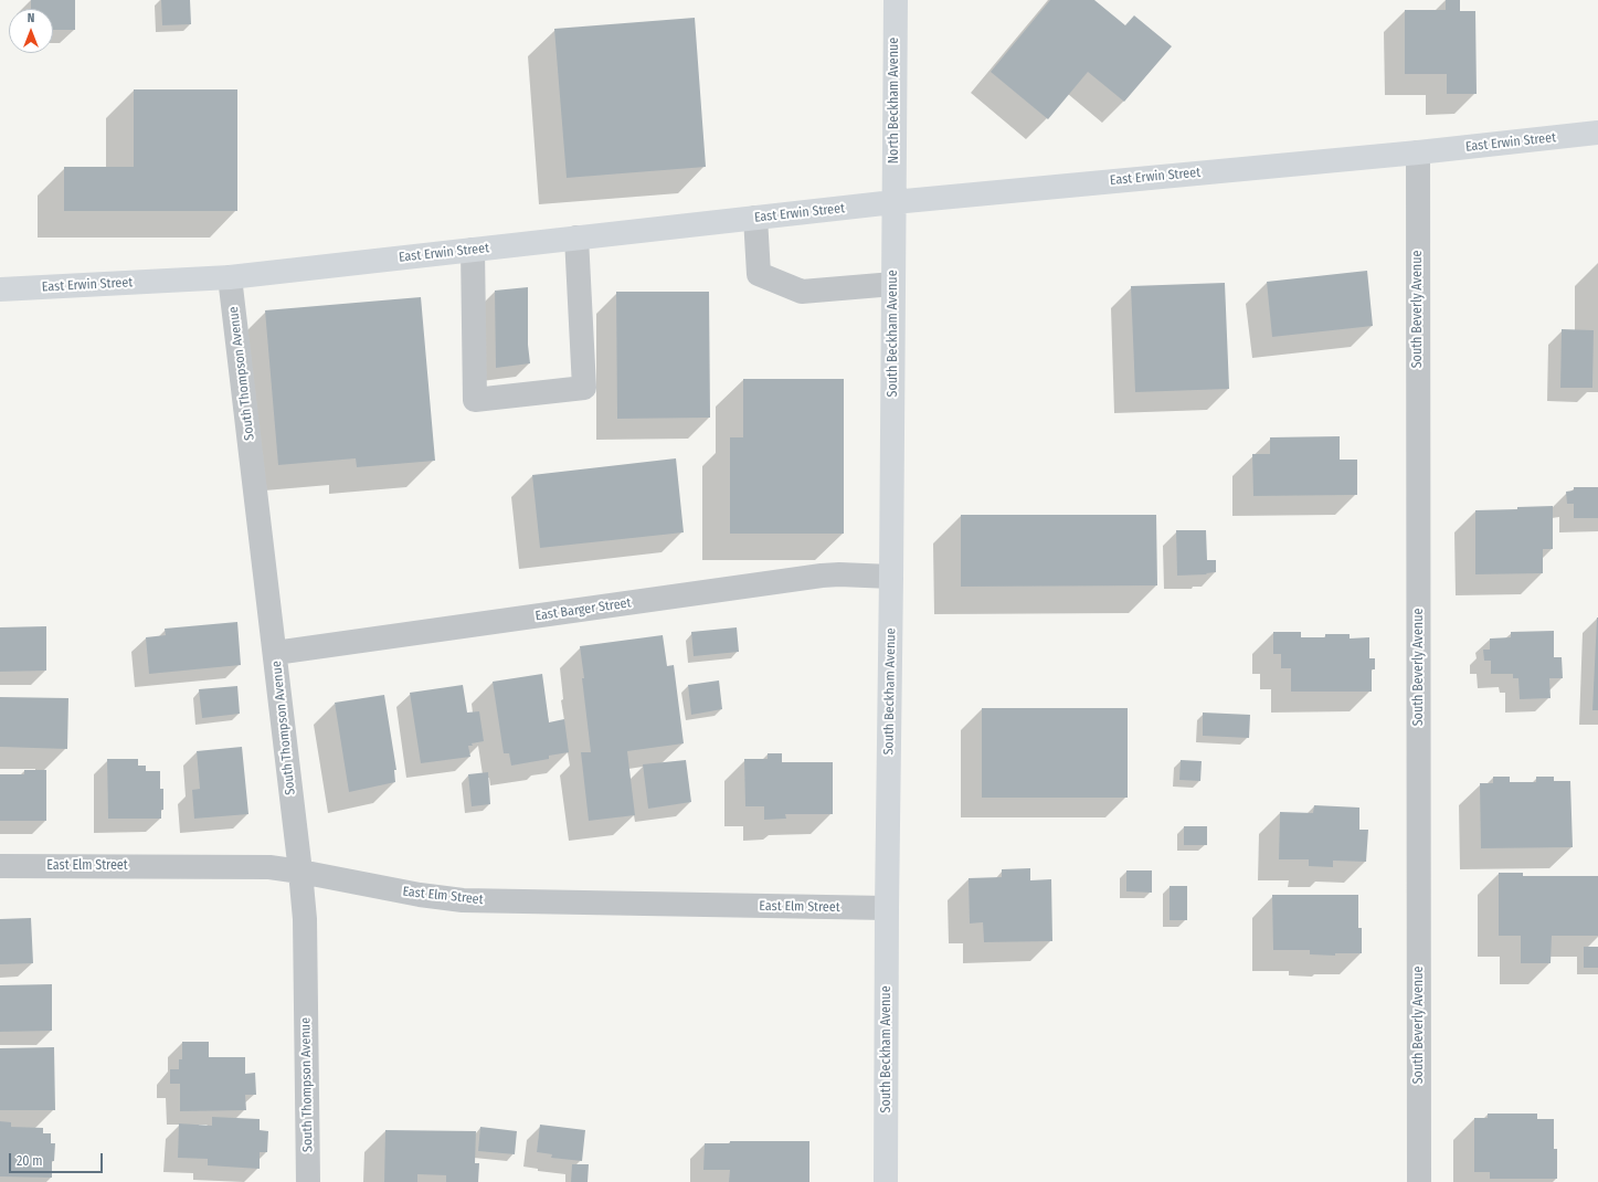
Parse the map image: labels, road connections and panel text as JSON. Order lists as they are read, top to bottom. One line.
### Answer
{"streets":{"main road":["North Beckham Avenue","East Erwin Street","South Beckham Avenue"],"street":["South Beverly Avenue","South Thompson Avenue","East Barger Street","East Elm Street"]},"crossings":[["North Beckham Avenue","East Erwin Street"],["North Beckham Avenue","South Beckham Avenue"],["East Erwin Street","South Beverly Avenue"],["East Erwin Street","South Beckham Avenue"],["East Erwin Street","South Thompson Avenue"],["South Beckham Avenue","East Barger Street"],["South Beckham Avenue","East Elm Street"],["South Thompson Avenue","East Barger Street"],["South Thompson Avenue","East Elm Street"]],"scale_bar":"20 m","north":"top"}
